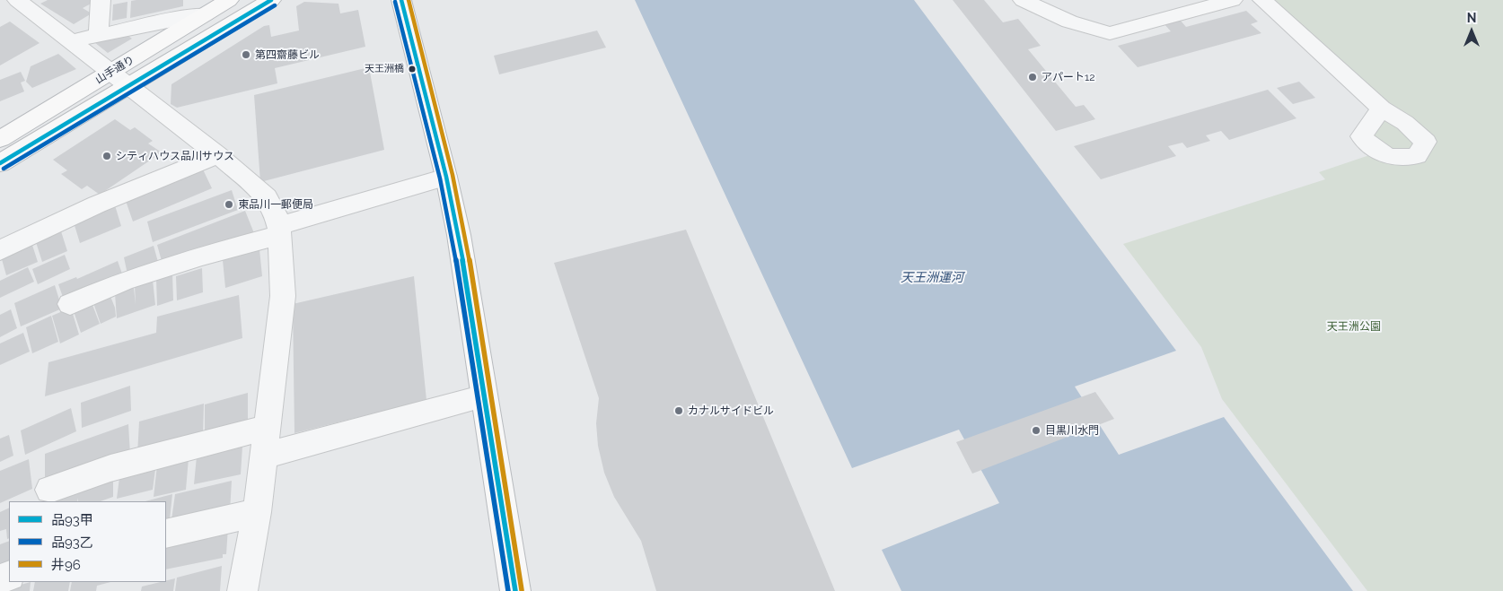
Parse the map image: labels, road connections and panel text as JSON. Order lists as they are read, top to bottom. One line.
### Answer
{"streets":{"highway":["山手通り"]},"water":["天王洲運河"],"parks":["天王洲公園"],"places":["第四齋藤ビル","天王洲橋","アパート12","シティハウス品川サウス","東品川一郵便局","カナルサイドビル","目黒川水門"],"lines":["transit line 品93甲","transit line 井96","transit line 品93乙"],"legend":["品93甲","品93乙","井96"],"north":"top"}
